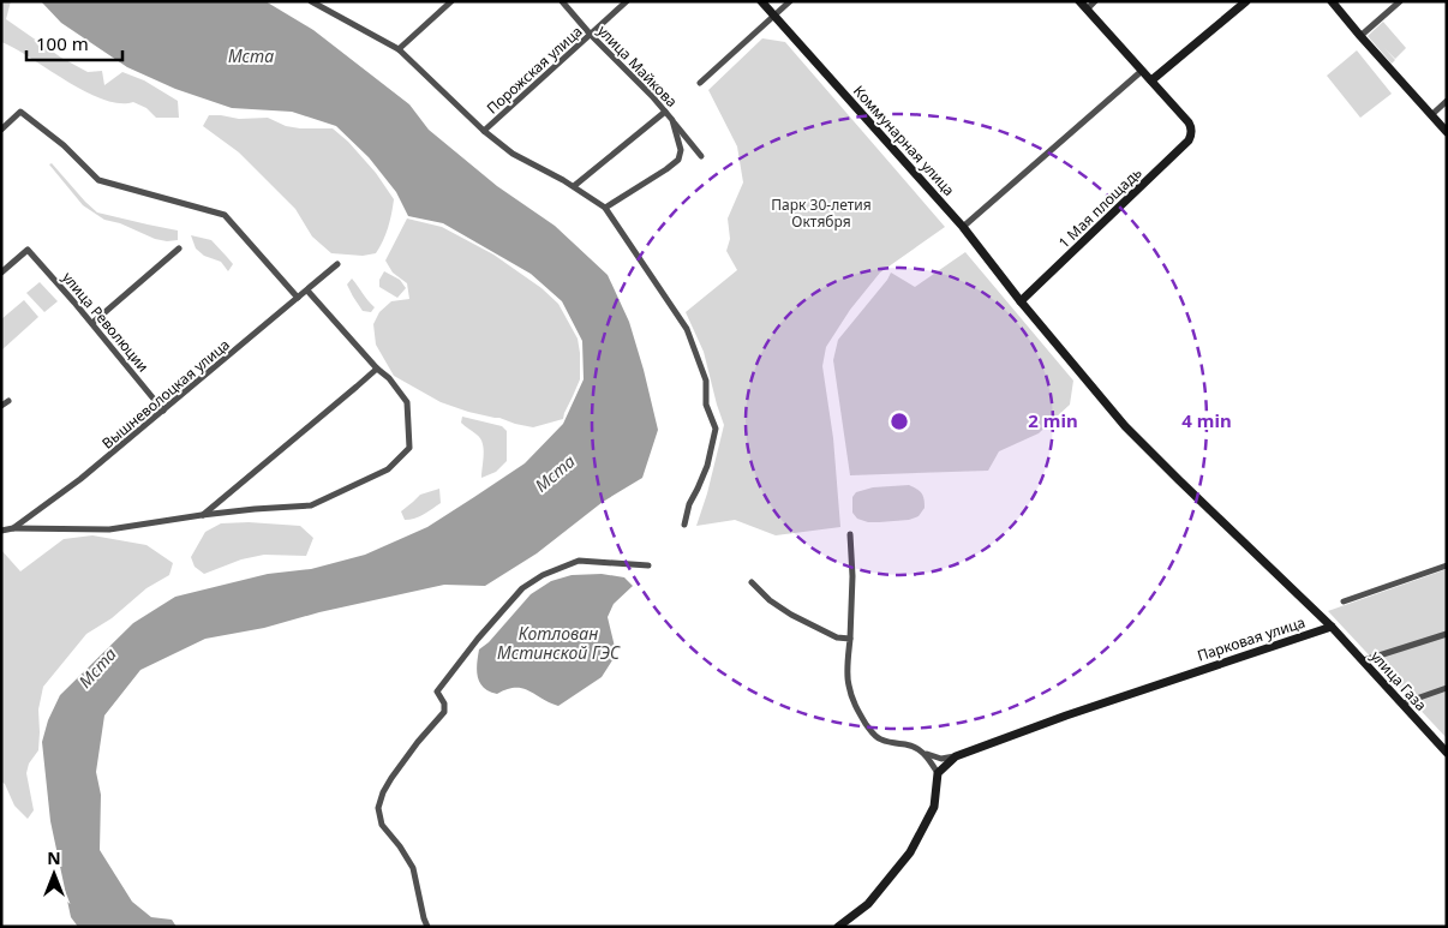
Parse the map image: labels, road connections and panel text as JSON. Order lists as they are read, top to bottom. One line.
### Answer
{"streets":{"main road":["Коммунарная улица","1 Мая площадь","Парковая улица","улица Газа"],"street":["улица Майкова","Порожская улица","улица Революции","Вышневолоцкая улица"]},"crossings":[["улица Майкова","Порожская улица"],["Коммунарная улица","1 Мая площадь"],["Коммунарная улица","Парковая улица"],["1 Мая площадь","Парковая улица"],["улица Революции","Вышневолоцкая улица"],["Парковая улица","улица Газа"]],"water":["Мста","Котлован Мстинской ГЭС"],"parks":["Парк 30-летия Октября"],"scale_bar":"100 m","north":"top","rings":["2 min","4 min"]}
